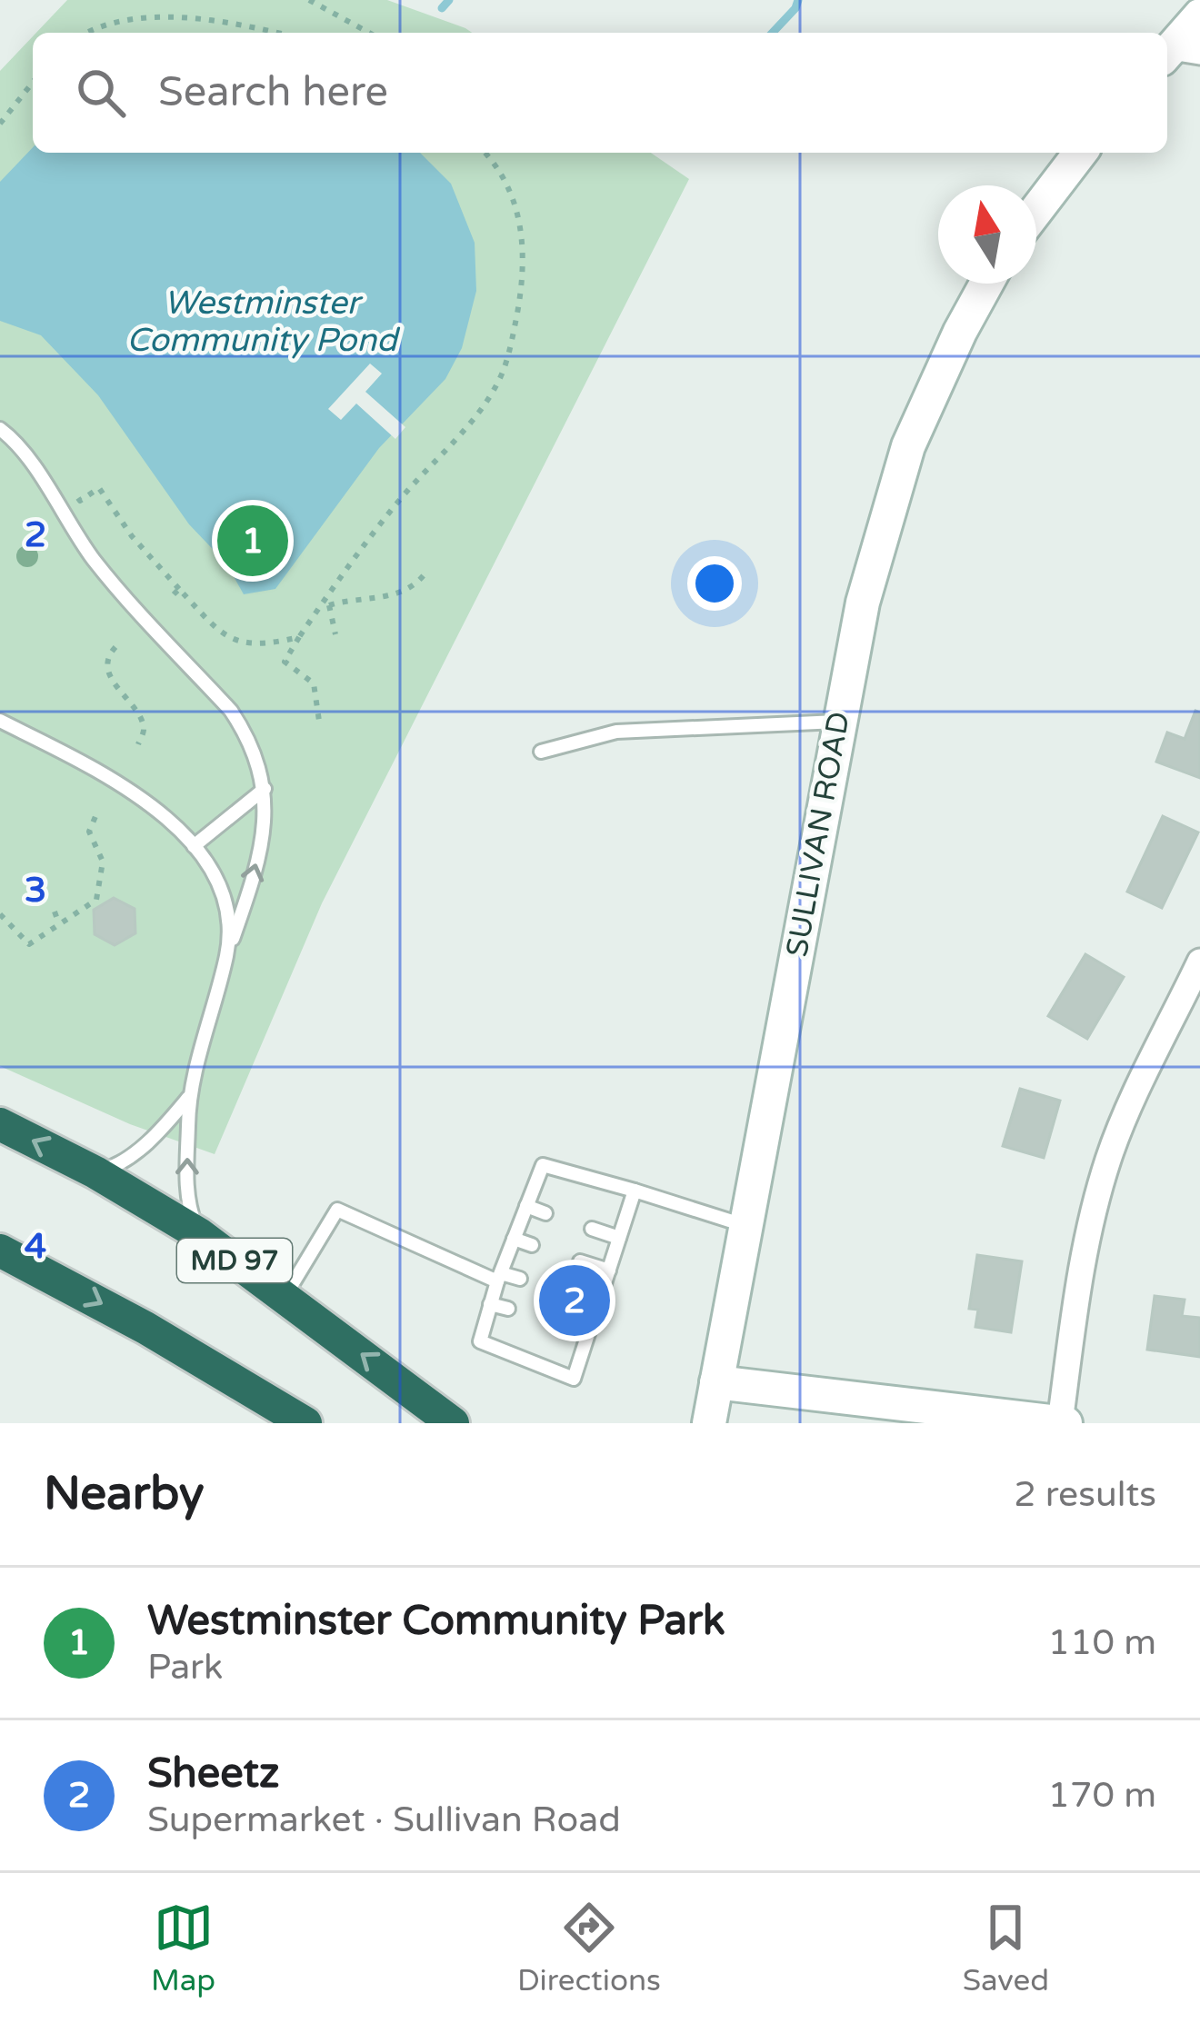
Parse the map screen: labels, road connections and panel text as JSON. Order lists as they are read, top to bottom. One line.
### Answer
{"streets":{"highway":["MD 97"],"street":["SULLIVAN ROAD"]},"water":["Westminster Community Pond"],"north":"top","page":{"search":"Search here","pins":["1","2"],"heading":["Nearby","2 results"],"list":[{"mark":"1","name":"Westminster Community Park","note":"Park","value":"110 m"},{"mark":"2","name":"Sheetz","note":"Supermarket · Sullivan Road","value":"170 m"}],"nav":["Map","Directions","Saved"]},"grid":{"rows":["2","3","4"]}}
